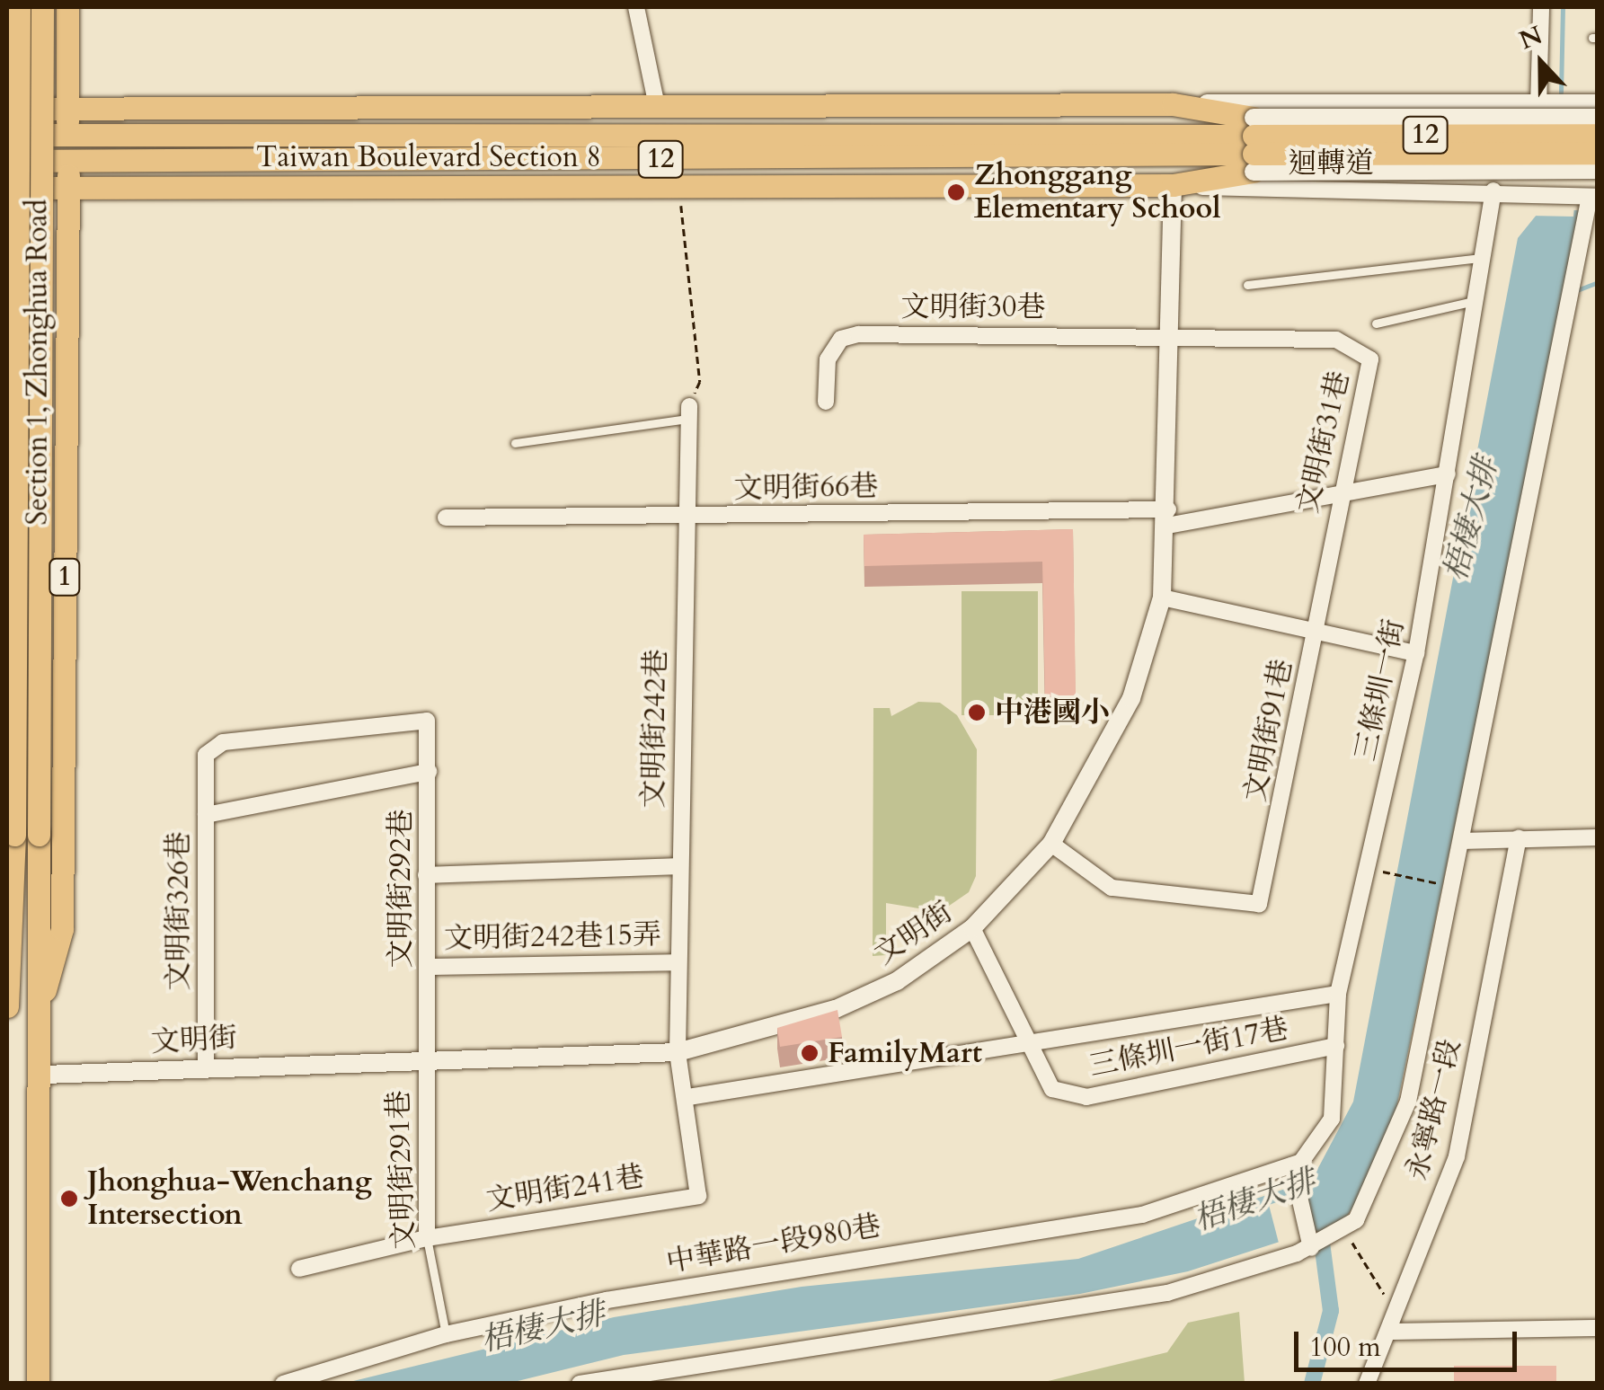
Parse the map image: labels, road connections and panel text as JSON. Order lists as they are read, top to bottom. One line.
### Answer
{"streets":{"main road":["12","Taiwan Boulevard Section 8","Section 1, Zhonghua Road","1"],"street":["迴轉道","文明街30巷","文明街31巷","文明街66巷","三條圳一街","文明街242巷","文明街91巷","文明街292巷","文明街326巷","文明街","文明街242巷15弄","三條圳一街17巷","永寧路一段","文明街291巷","文明街241巷","中華路一段980巷"]},"crossings":[["12","Taiwan Boulevard Section 8"],["Taiwan Boulevard Section 8","迴轉道"],["Taiwan Boulevard Section 8","Section 1, Zhonghua Road"],["Taiwan Boulevard Section 8","1"],["Taiwan Boulevard Section 8","文明街"],["迴轉道","三條圳一街"],["迴轉道","文明街"],["文明街30巷","文明街31巷"],["文明街30巷","文明街"],["Section 1, Zhonghua Road","1"],["Section 1, Zhonghua Road","文明街"],["文明街31巷","文明街66巷"],["文明街31巷","文明街91巷"],["文明街31巷","文明街"],["文明街66巷","三條圳一街"],["文明街66巷","文明街242巷"],["文明街66巷","文明街"],["三條圳一街","文明街91巷"],["三條圳一街","三條圳一街17巷"],["三條圳一街","中華路一段980巷"],["文明街242巷","文明街"],["文明街242巷","文明街242巷15弄"],["文明街242巷","文明街241巷"],["文明街91巷","文明街"],["文明街292巷","文明街326巷"],["文明街292巷","文明街"],["文明街292巷","文明街242巷15弄"],["文明街292巷","文明街291巷"],["文明街326巷","文明街"],["文明街","文明街291巷"],["文明街","文明街241巷"],["文明街291巷","文明街241巷"],["文明街291巷","中華路一段980巷"]],"water":["梧棲大排"],"places":["Zhonggang Elementary School","中港國小","FamilyMart","Jhonghua-Wenchang Intersection"],"scale_bar":"100 m","north":"top"}
